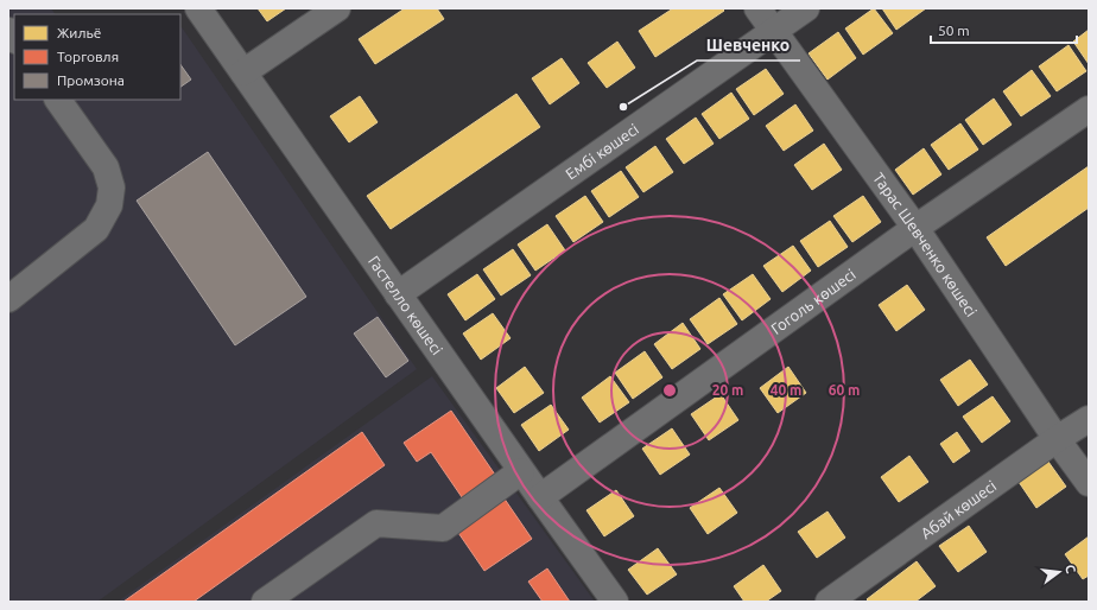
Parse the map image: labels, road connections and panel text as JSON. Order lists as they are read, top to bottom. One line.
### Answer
{"streets":{"street":["Ембі көшесі","Тарас Шевченко көшесі","Гоголь көшесі","Гастелло көшесі","Абай көшесі"]},"crossings":[["Ембі көшесі","Тарас Шевченко көшесі"],["Ембі көшесі","Гастелло көшесі"],["Тарас Шевченко көшесі","Гоголь көшесі"],["Тарас Шевченко көшесі","Абай көшесі"],["Гоголь көшесі","Гастелло көшесі"]],"places":["Шевченко"],"legend":["Жильё","Торговля","Промзона"],"scale_bar":"50 m","north":"right","rings":["20 m","40 m","60 m"]}
